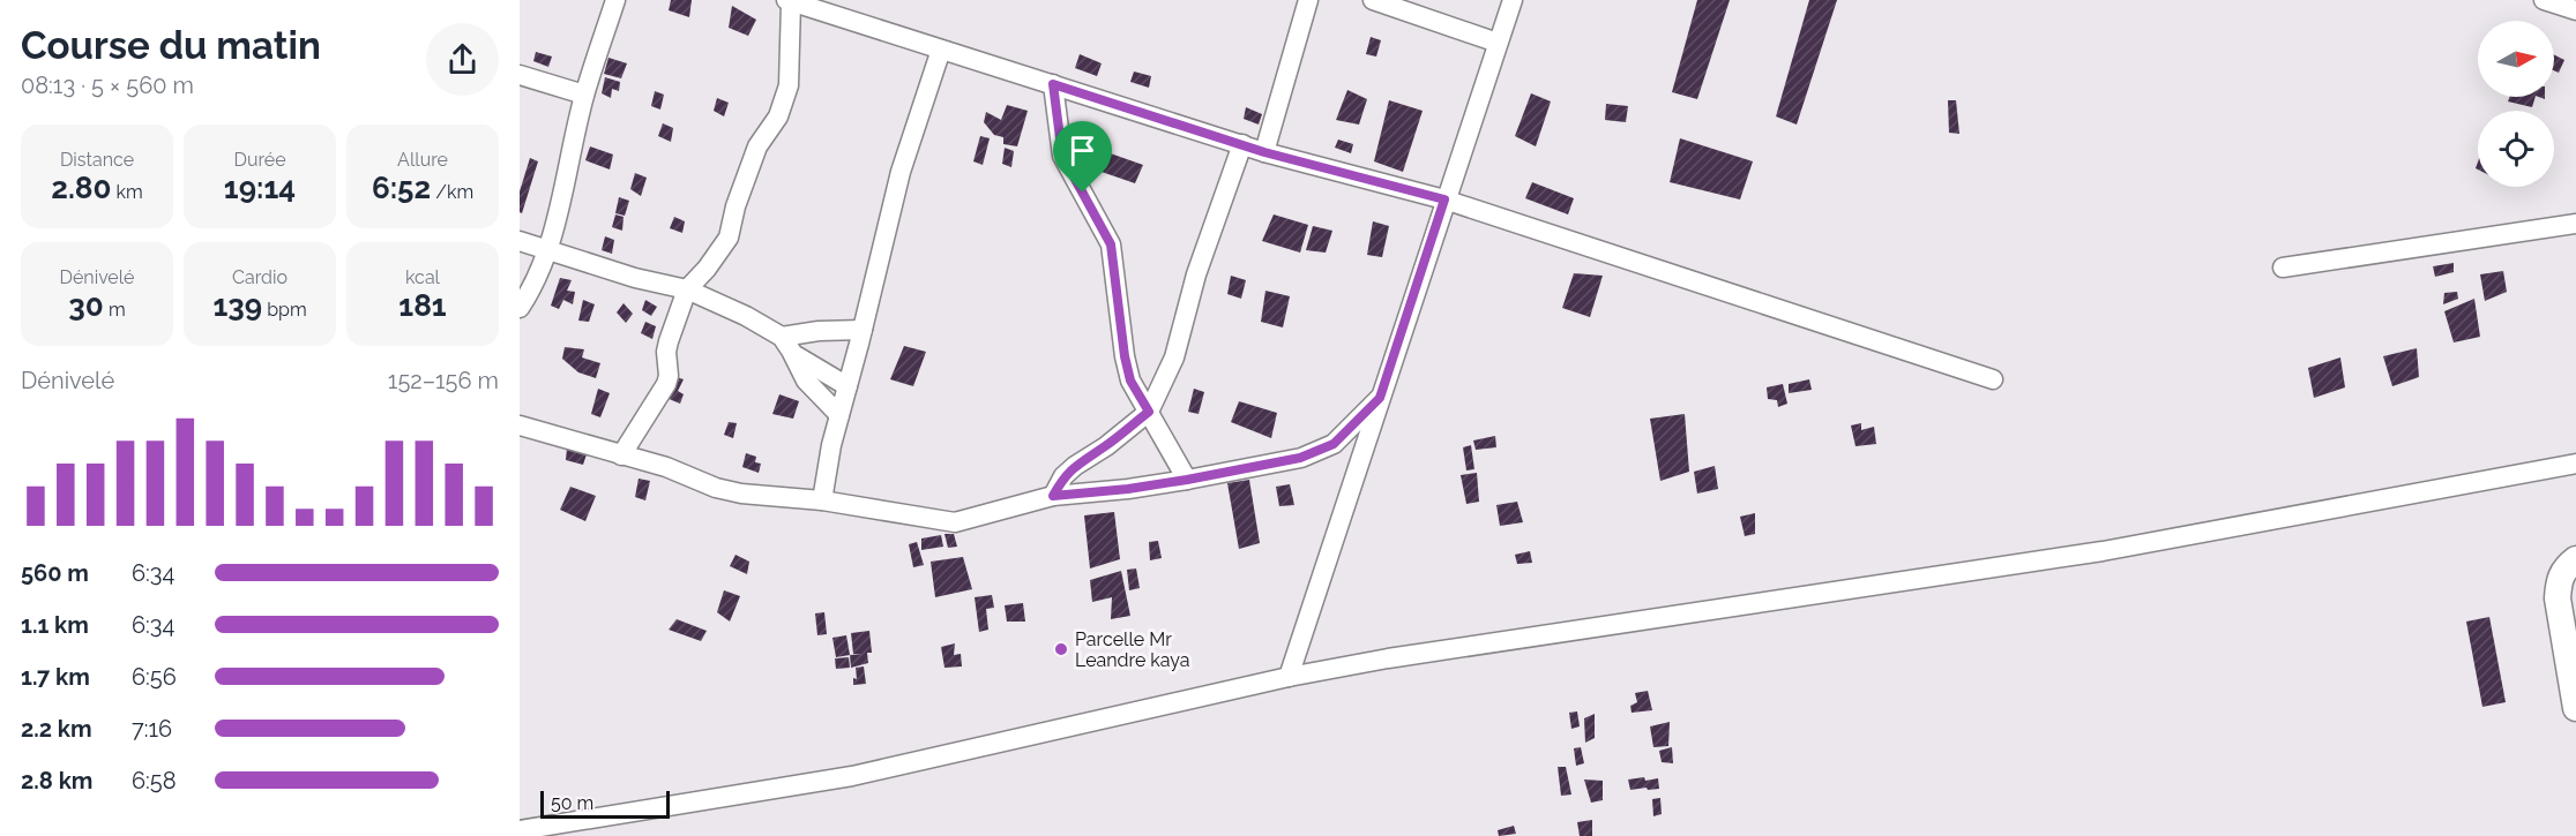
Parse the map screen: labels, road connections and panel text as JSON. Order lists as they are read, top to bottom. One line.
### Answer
{"places":["Parcelle Mr Leandre kaya"],"scale_bar":"50 m","north":"right","page":{"heading":["Course du matin","08:13 · 5 × 560 m"],"stats":[["Distance","2.80 km"],["Durée","19:14"],["Allure","6:52 /km"],["Dénivelé","30 m"],["Cardio","139 bpm"],["kcal","181"]],"chart":["Dénivelé","152–156 m"],"list":[{"name":"560 m","note":"6:34"},{"name":"1.1 km","note":"6:34"},{"name":"1.7 km","note":"6:56"},{"name":"2.2 km","note":"7:16"},{"name":"2.8 km","note":"6:58"}],"scale":"50 m"}}
